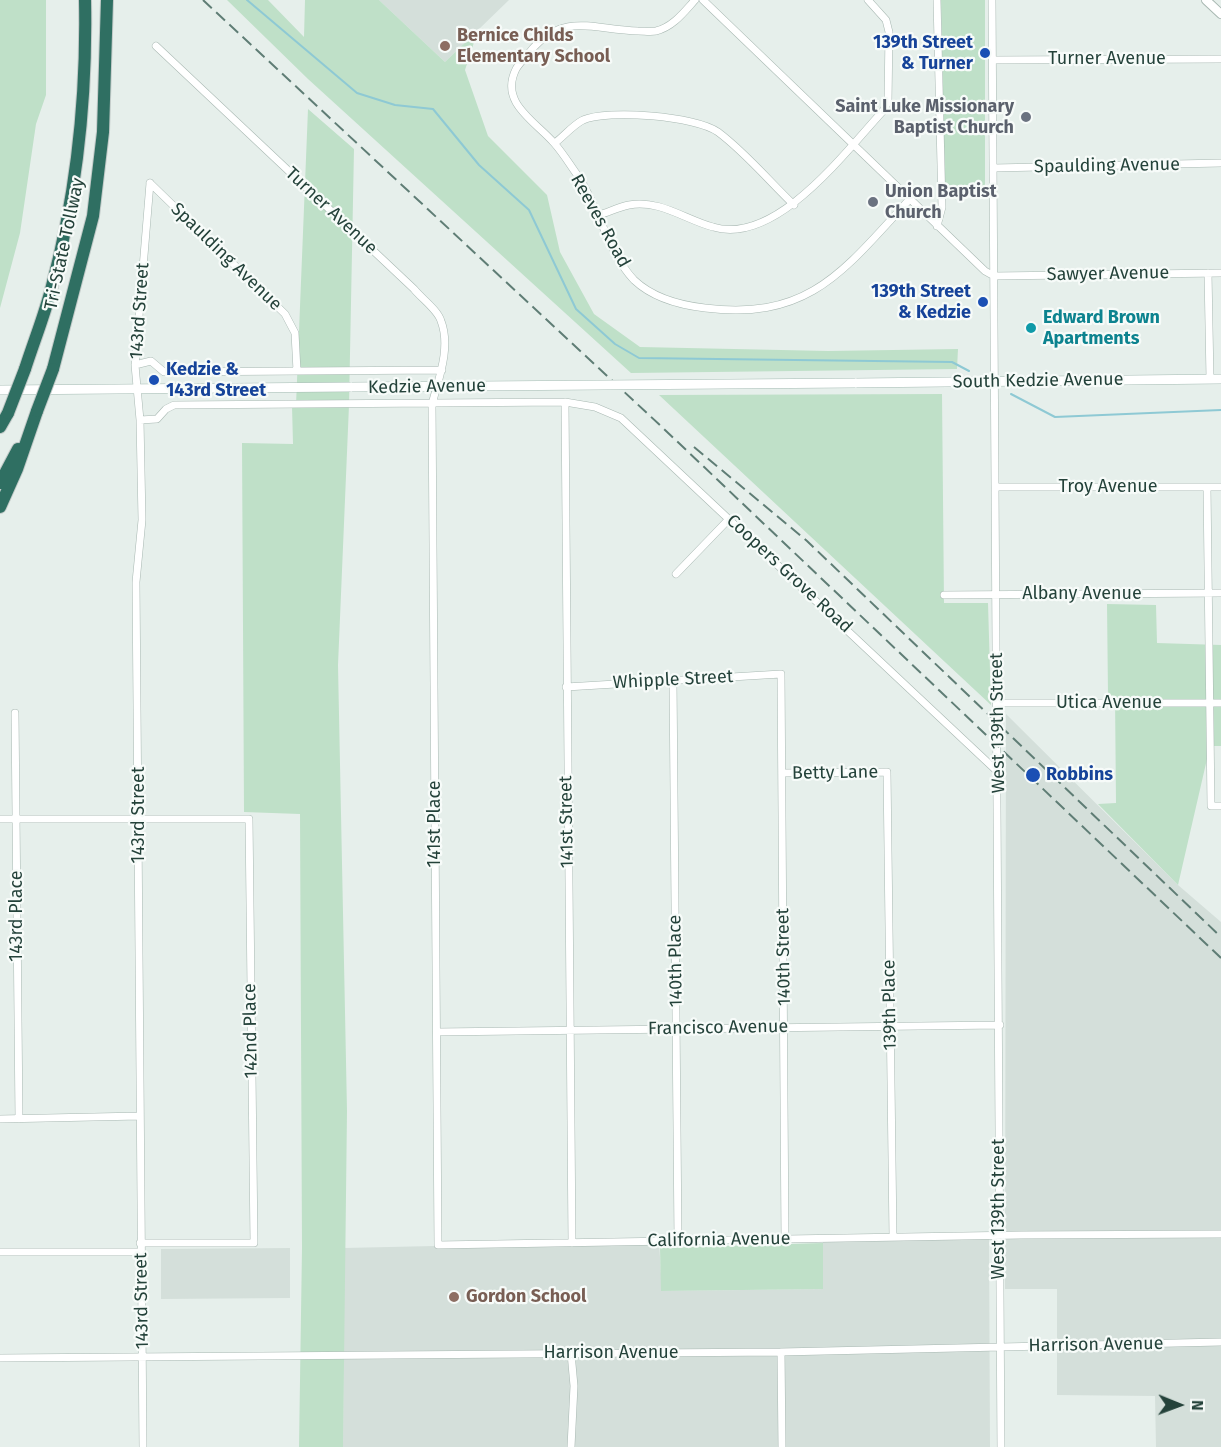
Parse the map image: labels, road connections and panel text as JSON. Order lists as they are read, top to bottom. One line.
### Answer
{"streets":{"highway":["Tri-State Tollway"],"main road":["South Kedzie Avenue","Kedzie Avenue"],"street":["Turner Avenue","Spaulding Avenue","Reeves Road","Sawyer Avenue","143rd Street","Troy Avenue","Coopers Grove Road","Albany Avenue","Whipple Street","Utica Avenue","West 139th Street","Betty Lane","141st Street","141st Place","143rd Place","140th Street","140th Place","139th Place","Francisco Avenue","142nd Place","California Avenue","Harrison Avenue"]},"crossings":[["Turner Avenue","Coopers Grove Road"],["Turner Avenue","West 139th Street"],["Turner Avenue","141st Place"],["Spaulding Avenue","143rd Street"],["Spaulding Avenue","West 139th Street"],["Sawyer Avenue","West 139th Street"],["143rd Street","Kedzie Avenue"],["143rd Street","Coopers Grove Road"],["143rd Street","142nd Place"],["143rd Street","Harrison Avenue"],["South Kedzie Avenue","Kedzie Avenue"],["South Kedzie Avenue","West 139th Street"],["Troy Avenue","West 139th Street"],["Coopers Grove Road","West 139th Street"],["Coopers Grove Road","141st Street"],["Coopers Grove Road","141st Place"],["Albany Avenue","West 139th Street"],["Whipple Street","141st Street"],["Whipple Street","140th Street"],["Whipple Street","140th Place"],["Utica Avenue","West 139th Street"],["West 139th Street","Francisco Avenue"],["West 139th Street","California Avenue"],["West 139th Street","Harrison Avenue"],["Betty Lane","140th Street"],["Betty Lane","139th Place"],["141st Street","Francisco Avenue"],["141st Street","California Avenue"],["141st Place","Francisco Avenue"],["141st Place","California Avenue"],["140th Street","Francisco Avenue"],["140th Street","California Avenue"],["140th Place","Francisco Avenue"],["140th Place","California Avenue"],["139th Place","Francisco Avenue"],["139th Place","California Avenue"]],"places":["Bernice Childs Elementary School","139th Street & Turner","Saint Luke Missionary Baptist Church","Union Baptist Church","139th Street & Kedzie","Edward Brown Apartments","Kedzie & 143rd Street","Robbins","Gordon School"],"north":"right"}
